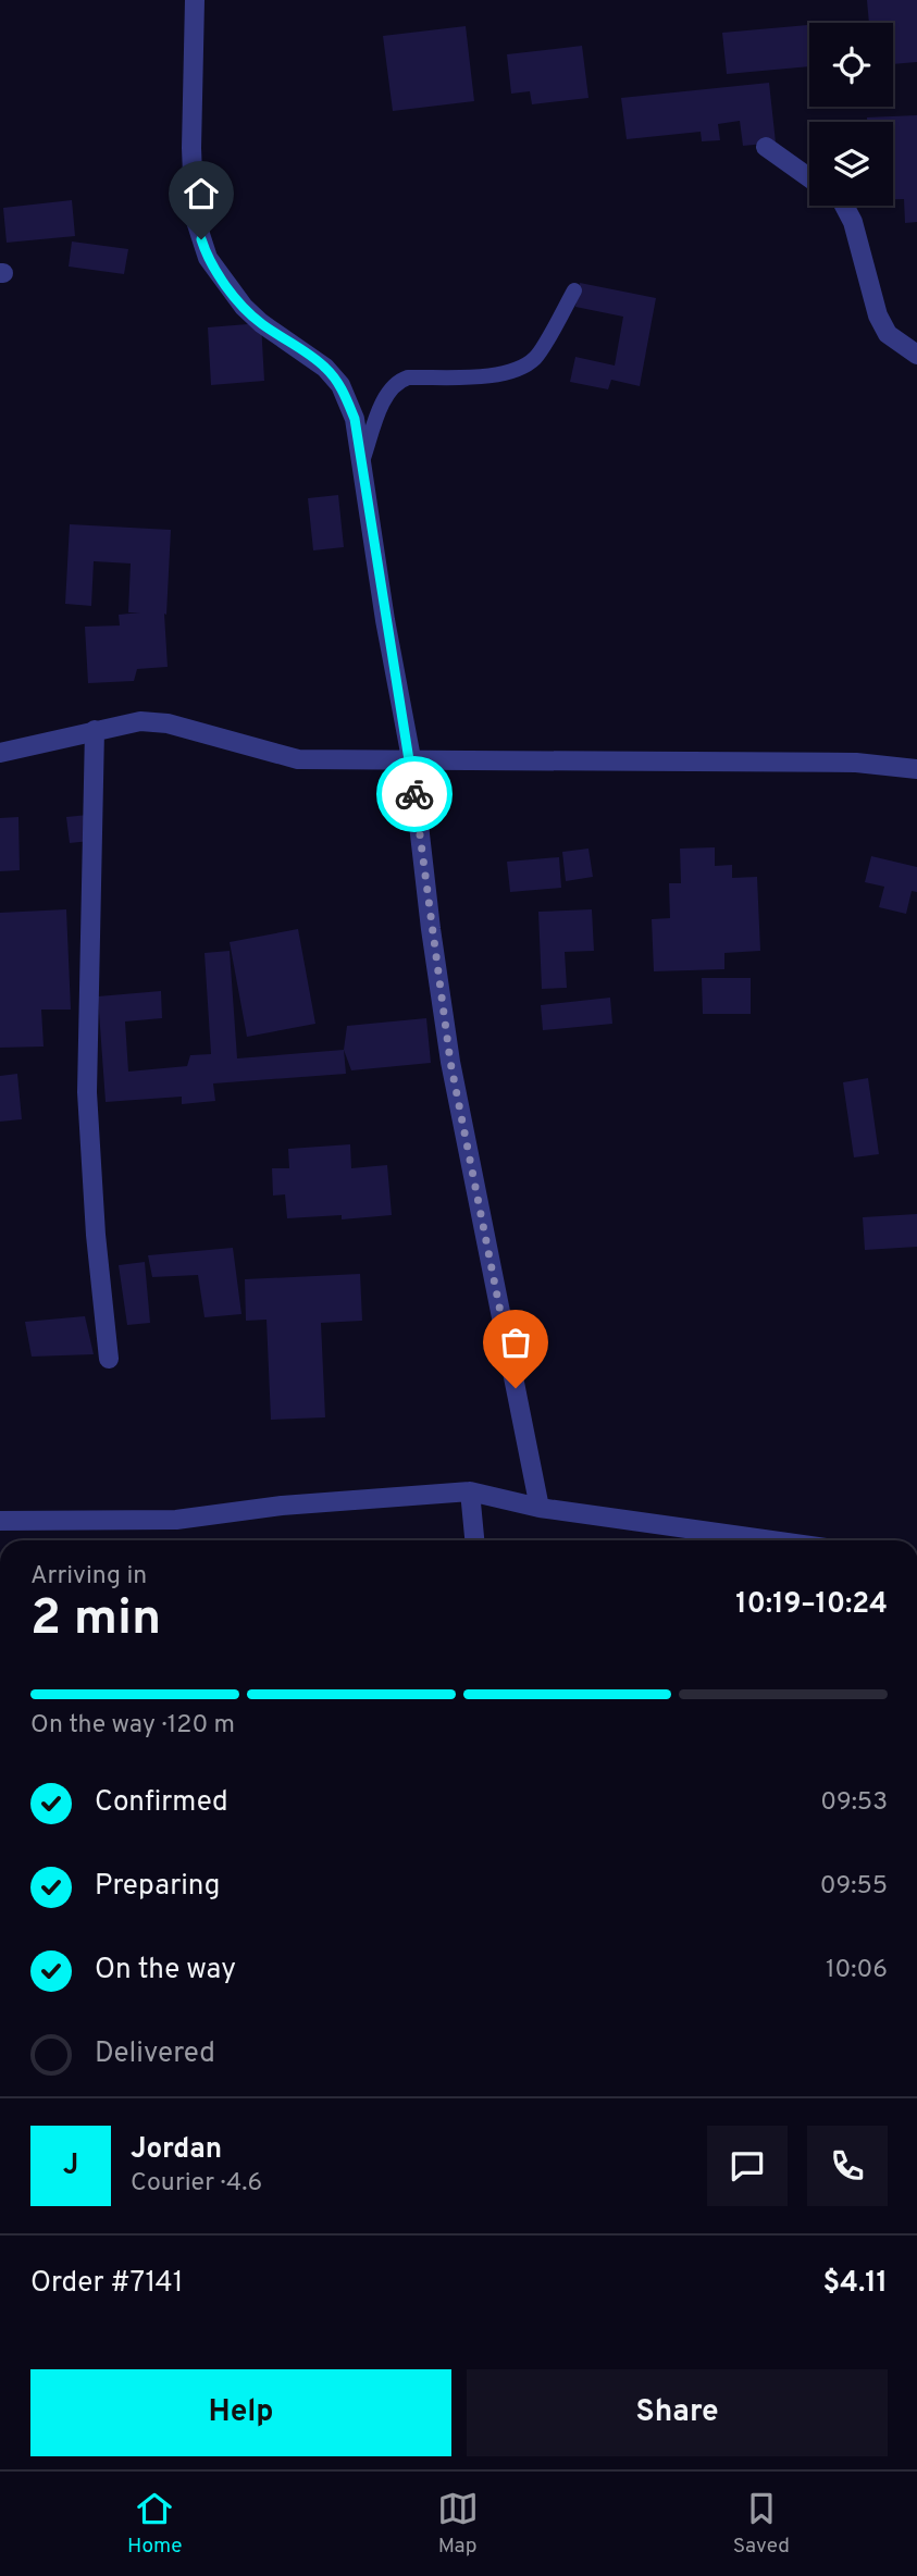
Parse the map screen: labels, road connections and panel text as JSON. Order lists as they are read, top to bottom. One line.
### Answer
{"page":{"heading":["2 min","Arriving in","10:19–10:24"],"panel":["Jordan","Courier · 4.6","Order #7141","$4.11"],"bar":"On the way · 120 m","list":[["Confirmed","09:53"],["Preparing","09:55"],["On the way","10:06"],"Delivered"],"round":"J","buttons":["Help","Share"],"tabs":["Home","Map","Saved"]}}
